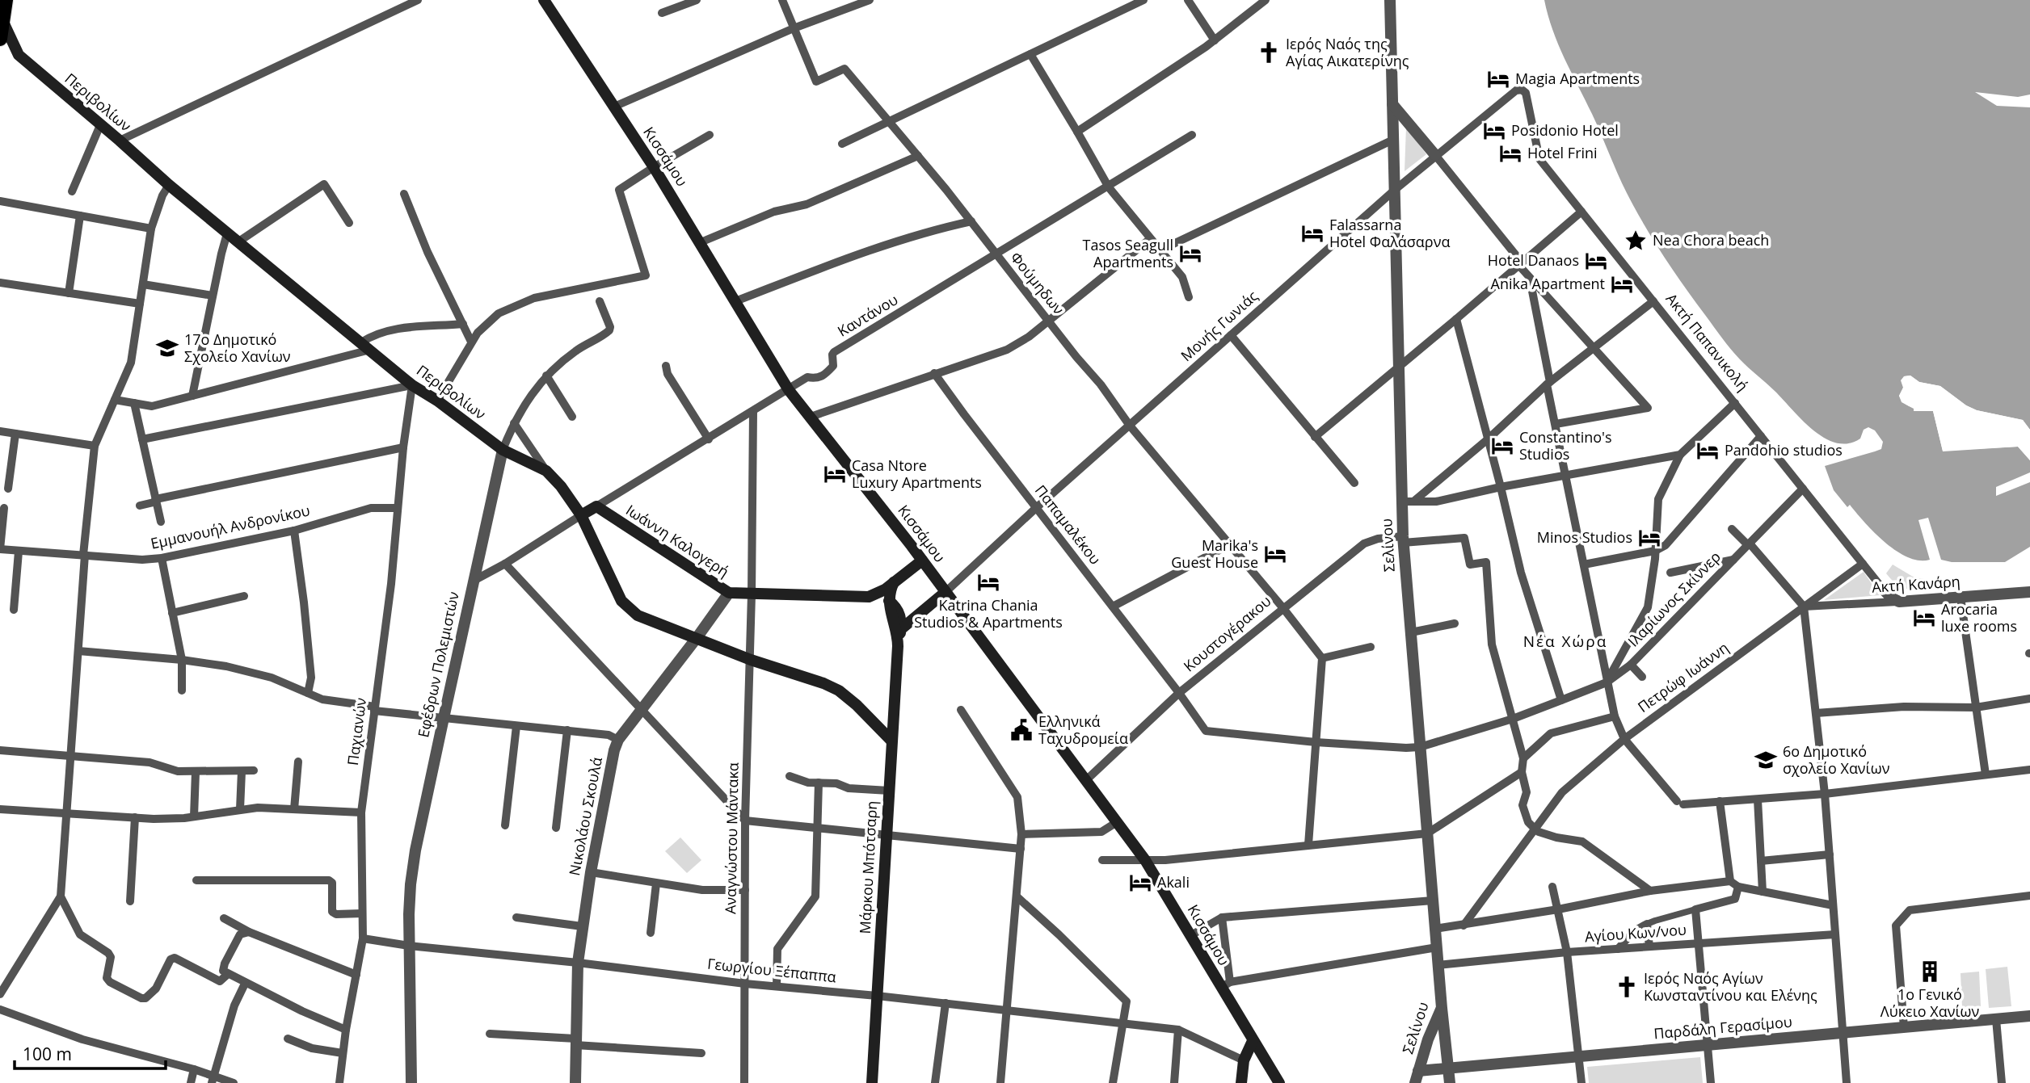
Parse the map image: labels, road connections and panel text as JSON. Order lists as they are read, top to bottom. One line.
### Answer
{"streets":{"main road":["Περιβολίων","Κισσάμου","Ιωάννη Καλογερή","Μάρκου Μπότσαρη"],"street":["Φούμηδων","Καντάνου","Μονής Γωνιάς","Ακτή Παπανικολή","Παπαμαλέκου","Εμμανουήλ Ανδρονίκου","Σελίνου","Ακτή Κανάρη","Ιλαρίωνος Σκίννερ","Κουστογέρακου","Εφέδρων Πολεμιστών","Πετρώφ Ιωάννη","Παχιανών","Νικολάου Σκουλά","Αναγνώστου Μάντακα","Αγίου Κων/νου","Γεωργίου Ξέπαππα","Παρδάλη Γερασίμου"]},"crossings":[["Περιβολίων","Εφέδρων Πολεμιστών"],["Περιβολίων","Παχιανών"],["Περιβολίων","Νικολάου Σκουλά"],["Περιβολίων","Αναγνώστου Μάντακα"],["Περιβολίων","Μάρκου Μπότσαρη"],["Κισσάμου","Καντάνου"],["Κισσάμου","Μονής Γωνιάς"],["Κισσάμου","Ιωάννη Καλογερή"],["Κισσάμου","Κουστογέρακου"],["Φούμηδων","Καντάνου"],["Φούμηδων","Μονής Γωνιάς"],["Φούμηδων","Κουστογέρακου"],["Καντάνου","Ιωάννη Καλογερή"],["Καντάνου","Αναγνώστου Μάντακα"],["Μονής Γωνιάς","Ακτή Παπανικολή"],["Μονής Γωνιάς","Παπαμαλέκου"],["Μονής Γωνιάς","Σελίνου"],["Ακτή Παπανικολή","Ακτή Κανάρη"],["Ακτή Παπανικολή","Ιλαρίωνος Σκίννερ"],["Ακτή Παπανικολή","Πετρώφ Ιωάννη"],["Παπαμαλέκου","Ιλαρίωνος Σκίννερ"],["Παπαμαλέκου","Κουστογέρακου"],["Εμμανουήλ Ανδρονίκου","Παχιανών"],["Ιωάννη Καλογερή","Νικολάου Σκουλά"],["Ιωάννη Καλογερή","Αναγνώστου Μάντακα"],["Σελίνου","Ιλαρίωνος Σκίννερ"],["Σελίνου","Κουστογέρακου"],["Σελίνου","Αγίου Κων/νου"],["Σελίνου","Παρδάλη Γερασίμου"],["Ακτή Κανάρη","Πετρώφ Ιωάννη"],["Ιλαρίωνος Σκίννερ","Κουστογέρακου"],["Εφέδρων Πολεμιστών","Γεωργίου Ξέπαππα"],["Παχιανών","Γεωργίου Ξέπαππα"],["Νικολάου Σκουλά","Γεωργίου Ξέπαππα"],["Αναγνώστου Μάντακα","Γεωργίου Ξέπαππα"],["Μάρκου Μπότσαρη","Γεωργίου Ξέπαππα"]],"districts":["Νέα Χώρα"],"places":{"church":["Ιερός Ναός της Αγίας Αικατερίνης","Ιερός Ναός Αγίων Κωνσταντίνου και Ελένης"],"hotel":["Magia Apartments","Posidonio Hotel","Hotel Frini","Falassarna Hotel Φαλάσαρνα","Tasos Seagull Apartments","Hotel Danaos","Anika Apartment","Constantino's Studios","Pandohio studios","Casa Ntore Luxury Apartments","Minos Studios","Marika's Guest House","Katrina Chania Studios & Apartments","Arocaria luxe rooms","Akali"],"place":["Nea Chora beach"],"school or university":["17ο Δημοτικό Σχολείο Χανίων","6ο Δημοτικό σχολείο Χανίων"],"public building":["Ελληνικά Ταχυδρομεία"],"building":["1ο Γενικό Λύκειο Χανίων"]},"scale_bar":"100 m"}
